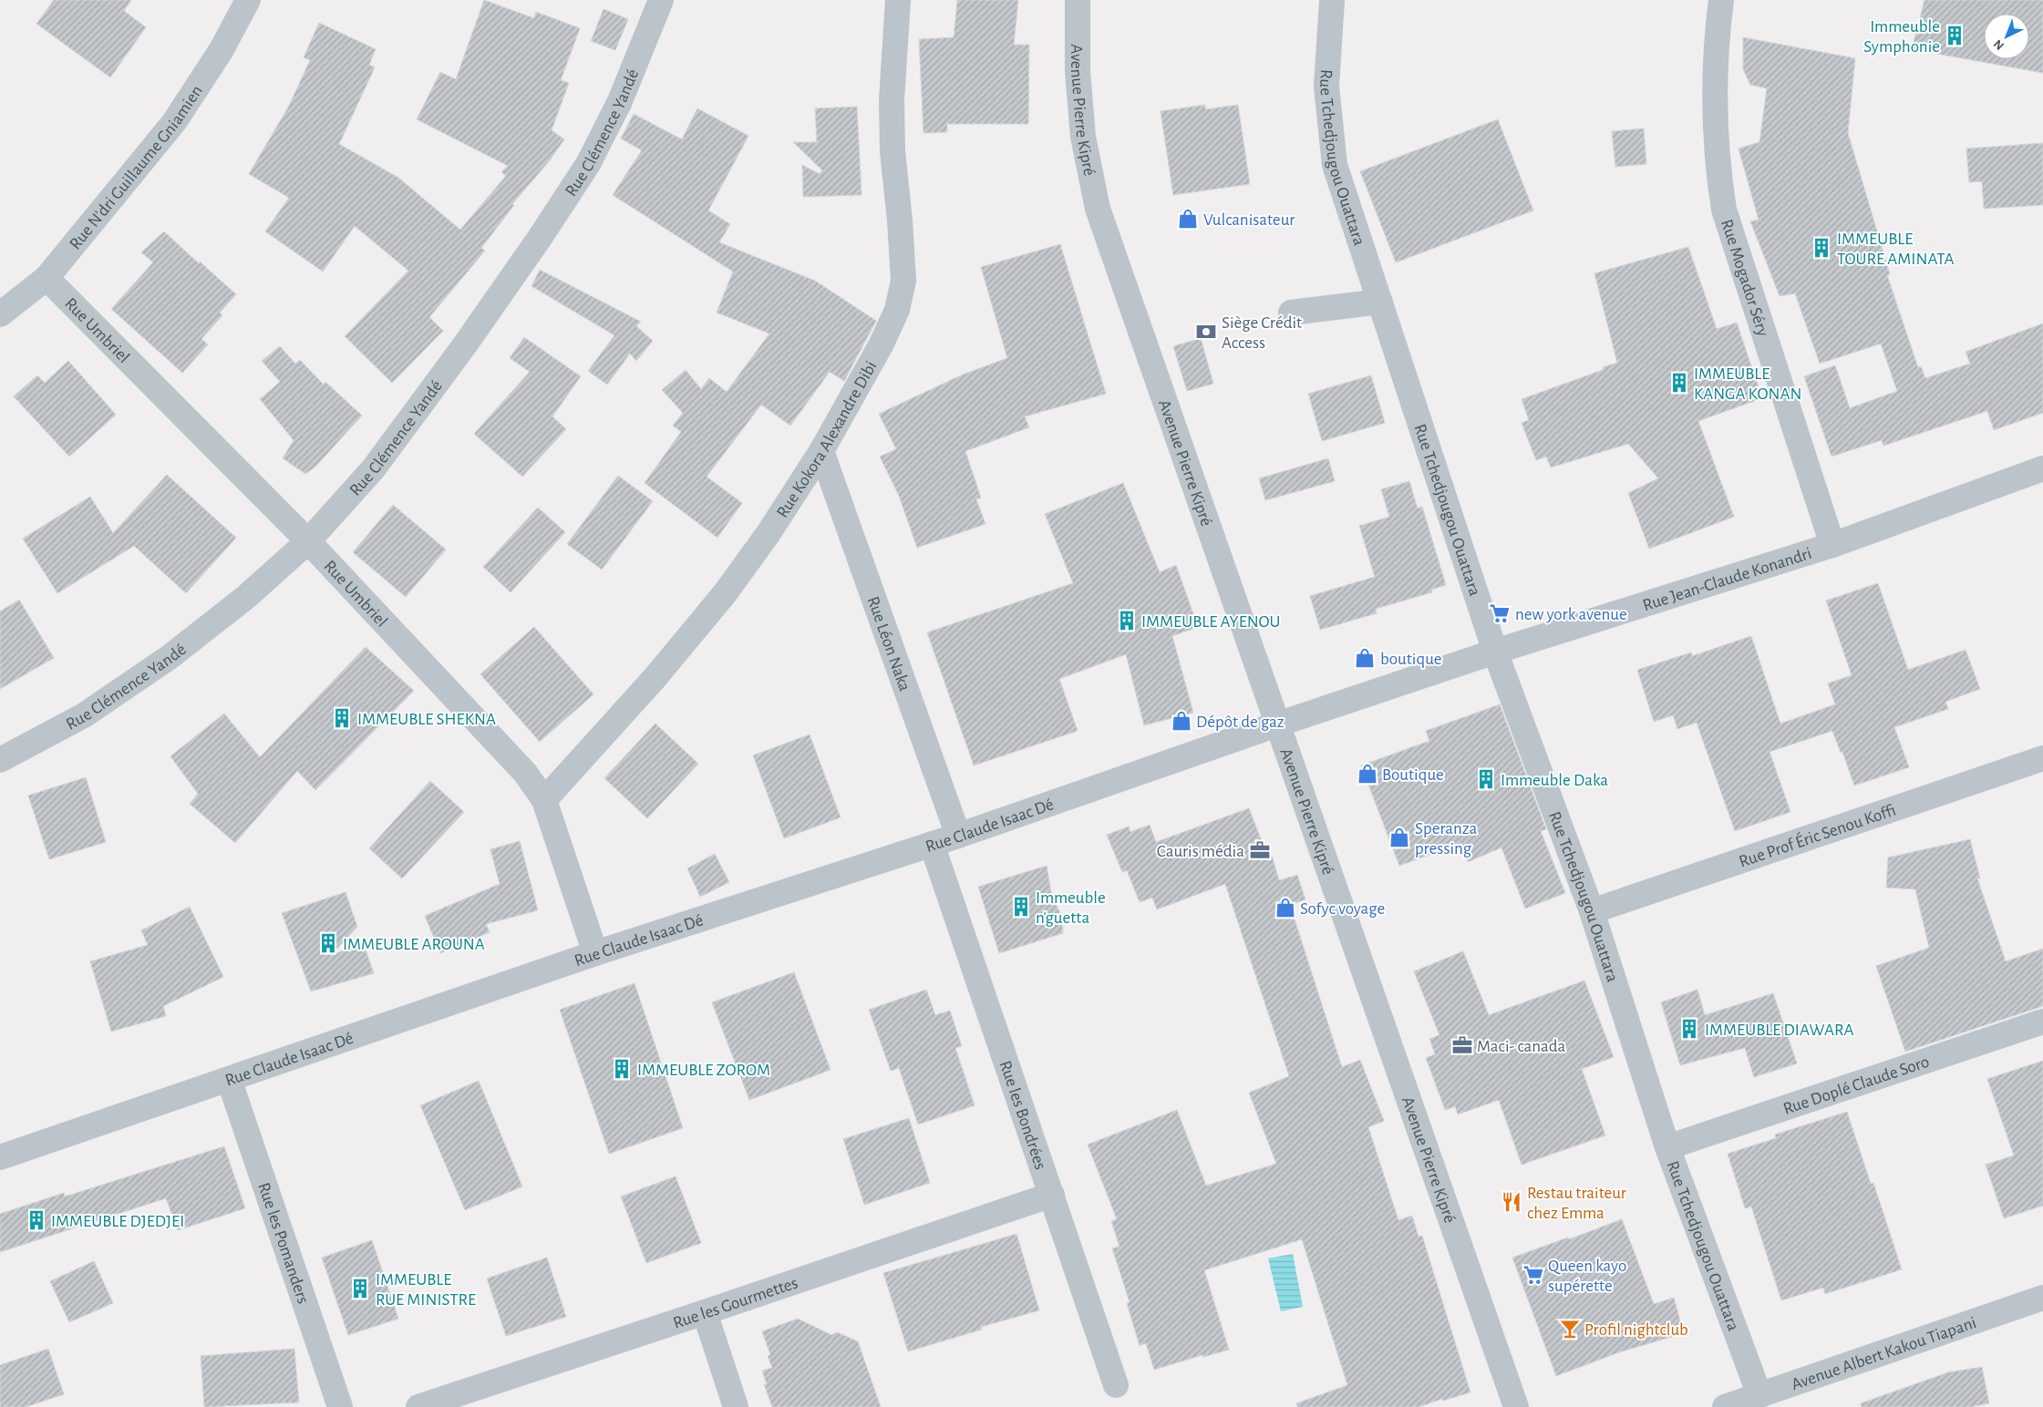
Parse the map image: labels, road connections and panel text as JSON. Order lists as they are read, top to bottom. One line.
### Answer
{"streets":{"street":["Avenue Pierre Kipré","Rue Clémence Yandé","Rue Tchedjougou Ouattara","Rue N'dri Guillaume Gniamien","Rue Mogador Séry","Rue Umbriel","Rue Kokora Alexandre Dibi","Rue Jean-Claude Konandri","Rue Léon Naka","Rue Claude Isaac Dé","Rue Prof Éric Senou Koffi","Rue Doplé Claude Soro","Rue les Bondrées","Rue les Pomanders","Rue les Gourmettes","Avenue Albert Kakou Tiapani"]},"crossings":[["Avenue Pierre Kipré","Rue Jean-Claude Konandri"],["Avenue Pierre Kipré","Rue Claude Isaac Dé"],["Rue Clémence Yandé","Rue Umbriel"],["Rue Tchedjougou Ouattara","Rue Jean-Claude Konandri"],["Rue Tchedjougou Ouattara","Rue Prof Éric Senou Koffi"],["Rue Tchedjougou Ouattara","Rue Doplé Claude Soro"],["Rue Tchedjougou Ouattara","Avenue Albert Kakou Tiapani"],["Rue N'dri Guillaume Gniamien","Rue Umbriel"],["Rue Mogador Séry","Rue Jean-Claude Konandri"],["Rue Umbriel","Rue Kokora Alexandre Dibi"],["Rue Umbriel","Rue Claude Isaac Dé"],["Rue Kokora Alexandre Dibi","Rue Léon Naka"],["Rue Jean-Claude Konandri","Rue Claude Isaac Dé"],["Rue Léon Naka","Rue Claude Isaac Dé"],["Rue Claude Isaac Dé","Rue les Bondrées"],["Rue Claude Isaac Dé","Rue les Pomanders"],["Rue les Bondrées","Rue les Gourmettes"]],"places":{"building":["Immeuble Symphonie","IMMEUBLE TOURE AMINATA","IMMEUBLE KANGA KONAN","IMMEUBLE AYENOU","IMMEUBLE SHEKNA","Immeuble Daka","Immeuble n'guetta","IMMEUBLE AROUNA","IMMEUBLE DIAWARA","IMMEUBLE ZOROM","IMMEUBLE DJEDJEI","IMMEUBLE RUE MINISTRE"],"shop":["Vulcanisateur","boutique","Dépôt de gaz","Boutique","Speranza pressing","Sofyc voyage"],"bank":["Siège Crédit Access"],"supermarket":["new york avenue","Queen kayo supérette"],"office":["Cauris média","Maci- canada"],"restaurant":["Restau traiteur chez Emma"],"bar":["Profil nightclub"]},"north":"bottom left"}
